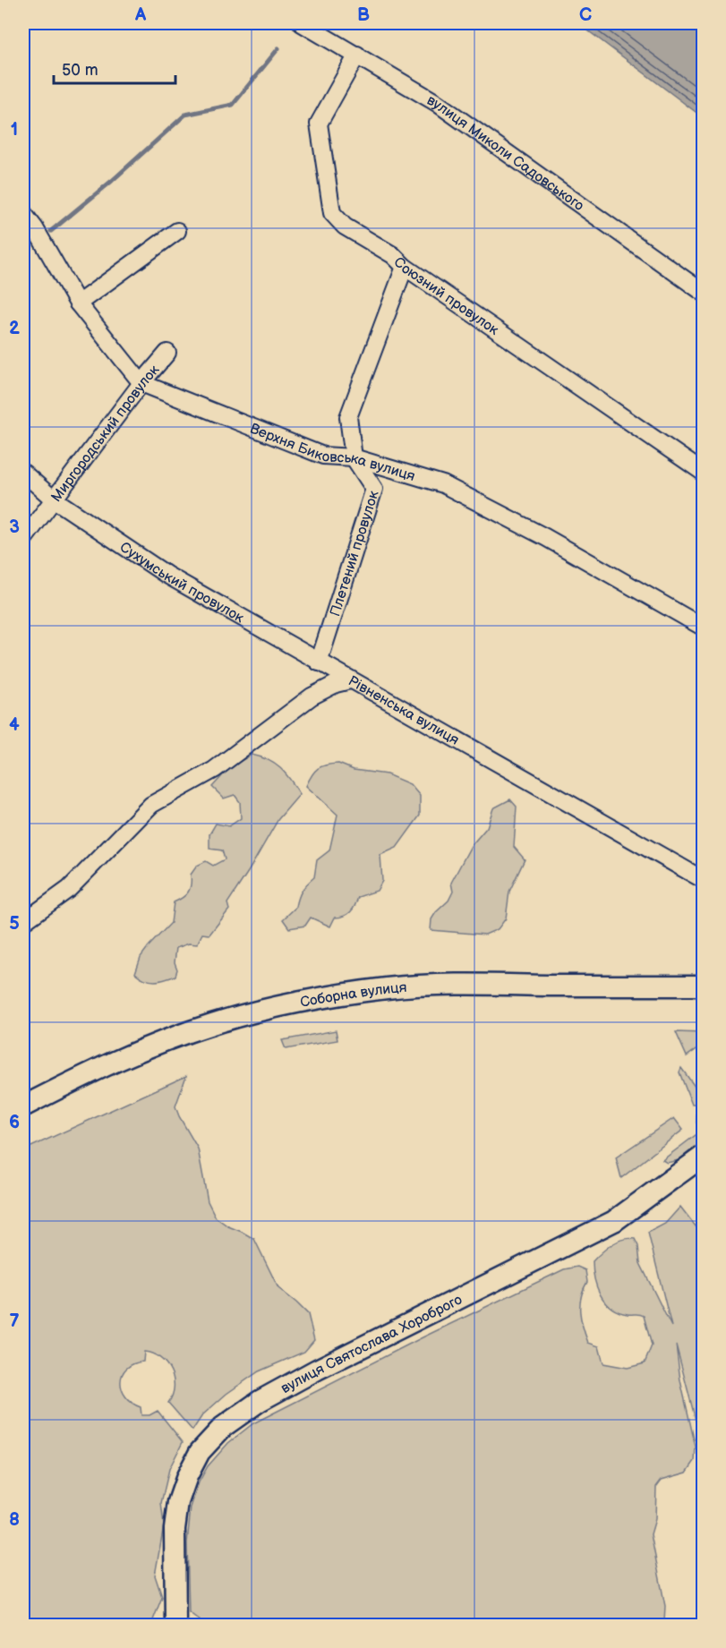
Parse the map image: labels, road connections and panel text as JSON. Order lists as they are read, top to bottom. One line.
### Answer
{"streets":{"main road":["Соборна вулиця","вулиця Святослава Хороброго"],"street":["вулиця Миколи Садовського","Союзний провулок","Миргородський провулок","Верхня Биковська вулиця","Плетений провулок","Сухумський провулок","Рівненська вулиця"]},"crossings":[["вулиця Миколи Садовського","Союзний провулок"],["Союзний провулок","Плетений провулок"],["Миргородський провулок","Верхня Биковська вулиця"],["Миргородський провулок","Сухумський провулок"],["Верхня Биковська вулиця","Плетений провулок"],["Плетений провулок","Сухумський провулок"],["Сухумський провулок","Рівненська вулиця"]],"scale_bar":"50 m","grid":{"columns":["A","B","C"],"rows":["1","2","3","4","5","6","7","8"]}}
